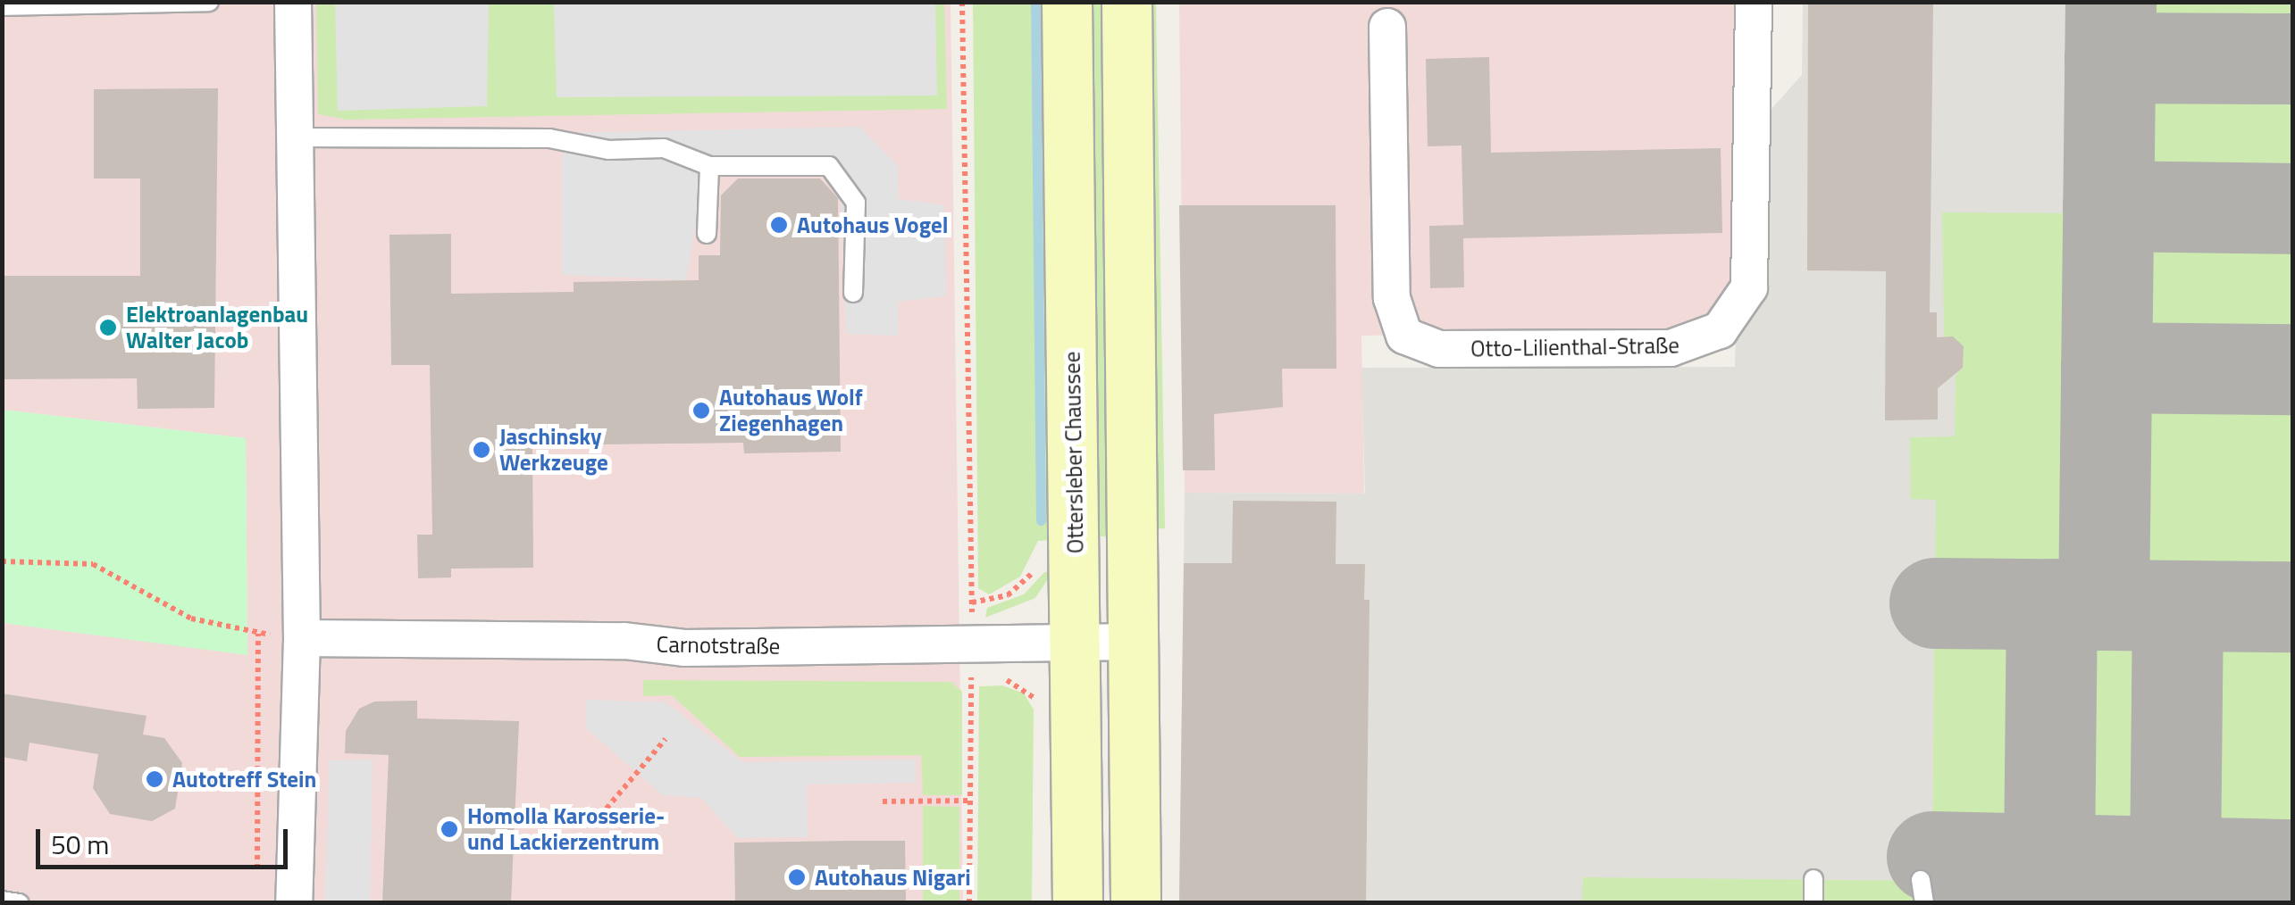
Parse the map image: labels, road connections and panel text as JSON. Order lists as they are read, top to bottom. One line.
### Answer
{"streets":{"main road":["Ottersleber Chaussee"],"street":["Otto-Lilienthal-Straße","Carnotstraße"]},"crossings":[["Ottersleber Chaussee","Carnotstraße"]],"places":["Autohaus Vogel","Elektroanlagenbau Walter Jacob","Autohaus Wolf Ziegenhagen","Jaschinsky Werkzeuge","Autotreff Stein","Homolla Karosserie- und Lackierzentrum","Autohaus Nigari"],"scale_bar":"50 m"}
